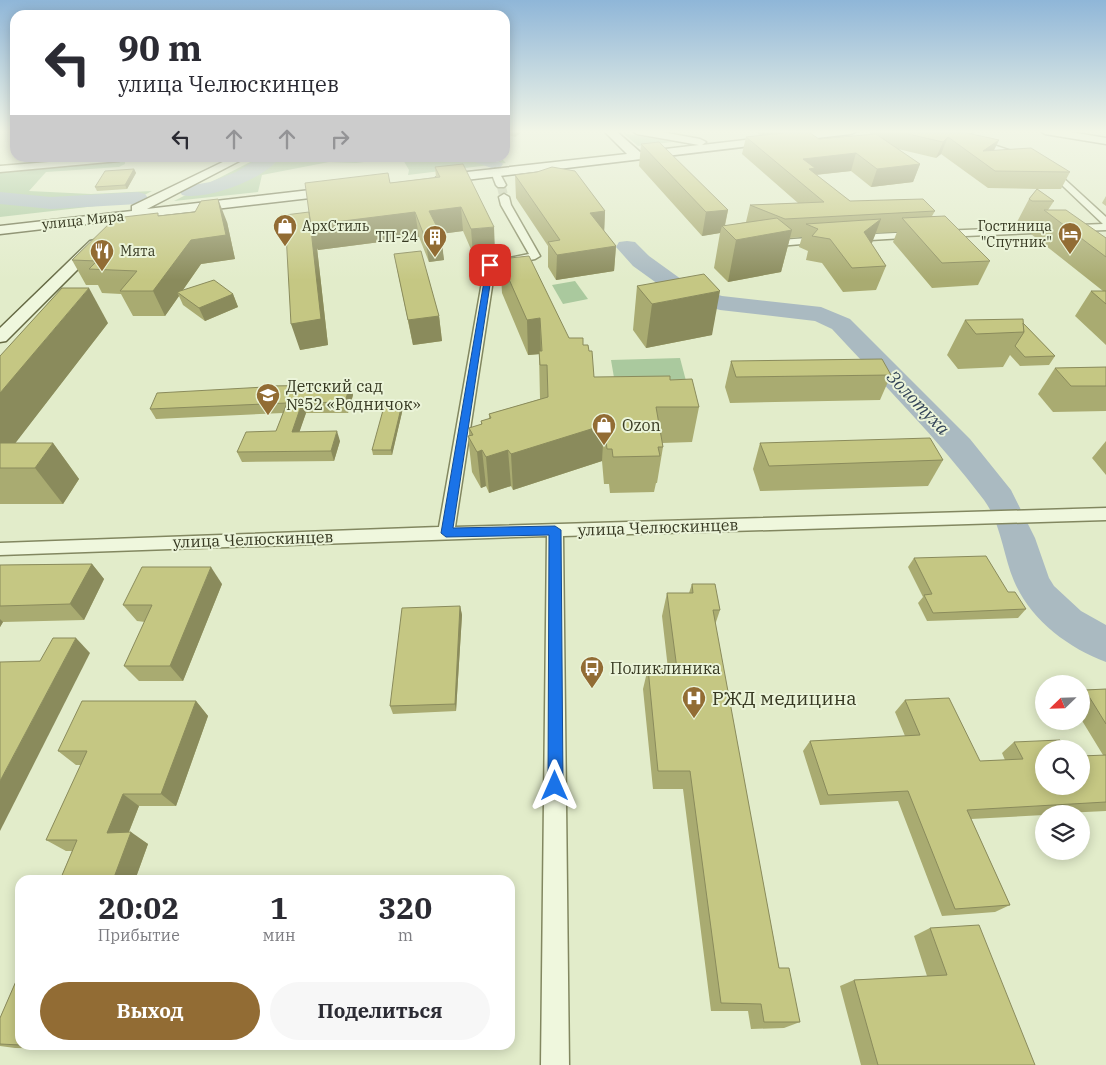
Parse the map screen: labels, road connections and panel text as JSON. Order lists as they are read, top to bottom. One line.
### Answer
{"streets":{"main road":["улица Мира"],"street":["улица Челюскинцев"]},"water":["Золотуха"],"places":{"shop":["АрхСтиль","Ozon"],"hotel":["Гостиница \"Спутник\""],"building":["ТП-24"],"restaurant":["Мята"],"school or university":["Детский сад №52 «Родничок»"],"bus stop":["Поликлиника"],"hospital":["РЖД медицина"]},"north":"bottom left","page":{"turn":["90 m","улица Челюскинцев"],"eta":["20:02","Прибытие","1","мин","320","m"],"buttons":["Выход","Поделиться"]}}
